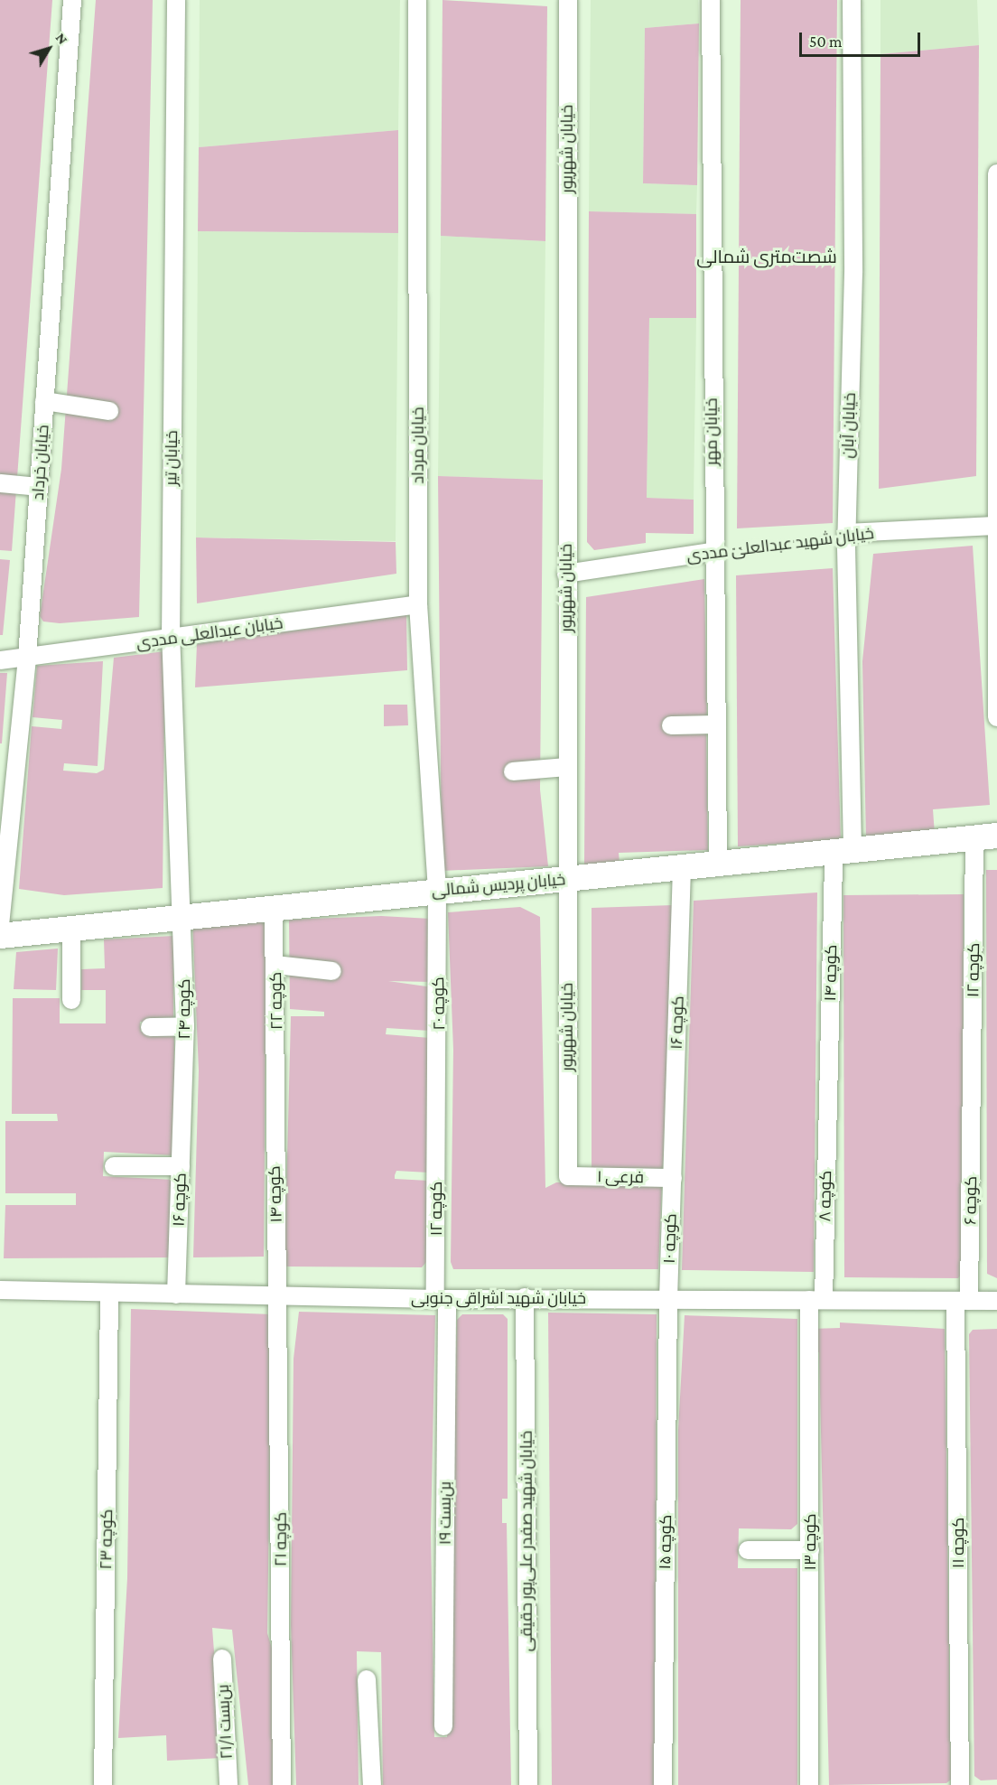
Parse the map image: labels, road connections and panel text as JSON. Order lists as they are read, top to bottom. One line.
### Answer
{"streets":{"street":["خیابان شهریور","خیابان آبان","خیابان مهر","خیابان مرداد","خیابان تیر","خیابان خرداد","خیابان شهید عبدالعلی مددی","خیابان عبدالعلی مددی","خیابان پردیس شمالی","کوچه ۱۲","کوچه ۱۴","کوچه ۲۲","کوچه ۲۰","کوچه ۲۴","کوچه ۱۶","فرعی ۱","کوچه ۸","کوچه ۶","کوچه ۱۰","خیابان شهید اشراقی جنوبی","بن‌بست ۱۹","کوچه ۲۳","کوچه ۲۱","خیابان شهید صفدر علی‌پور حقیقی","کوچه ۱۵","کوچه ۱۳","کوچه ۱۱","بن‌بست ۲۱/۱"]},"crossings":[["خیابان شهریور","خیابان شهید عبدالعلی مددی"],["خیابان شهریور","خیابان پردیس شمالی"],["خیابان شهریور","فرعی ۱"],["خیابان آبان","خیابان شهید عبدالعلی مددی"],["خیابان آبان","خیابان پردیس شمالی"],["خیابان آبان","کوچه ۱۴"],["خیابان مهر","خیابان شهید عبدالعلی مددی"],["خیابان مهر","خیابان پردیس شمالی"],["خیابان مرداد","خیابان عبدالعلی مددی"],["خیابان مرداد","خیابان پردیس شمالی"],["خیابان مرداد","کوچه ۲۰"],["خیابان تیر","خیابان عبدالعلی مددی"],["خیابان تیر","خیابان پردیس شمالی"],["خیابان تیر","کوچه ۲۴"],["خیابان خرداد","خیابان عبدالعلی مددی"],["خیابان پردیس شمالی","کوچه ۱۲"],["خیابان پردیس شمالی","کوچه ۱۴"],["خیابان پردیس شمالی","کوچه ۲۲"],["خیابان پردیس شمالی","کوچه ۲۰"],["خیابان پردیس شمالی","کوچه ۲۴"],["خیابان پردیس شمالی","کوچه ۱۶"],["کوچه ۱۲","کوچه ۲۰"],["کوچه ۱۲","کوچه ۶"],["کوچه ۱۲","خیابان شهید اشراقی جنوبی"],["کوچه ۱۲","بن‌بست ۱۹"],["کوچه ۱۴","کوچه ۲۲"],["کوچه ۱۴","کوچه ۸"],["کوچه ۱۴","خیابان شهید اشراقی جنوبی"],["کوچه ۱۴","کوچه ۲۱"],["کوچه ۲۴","کوچه ۱۶"],["کوچه ۱۶","فرعی ۱"],["کوچه ۱۶","کوچه ۱۰"],["کوچه ۱۶","خیابان شهید اشراقی جنوبی"],["فرعی ۱","کوچه ۱۰"],["کوچه ۸","خیابان شهید اشراقی جنوبی"],["کوچه ۸","کوچه ۱۳"],["کوچه ۶","خیابان شهید اشراقی جنوبی"],["کوچه ۶","کوچه ۱۱"],["کوچه ۱۰","خیابان شهید اشراقی جنوبی"],["کوچه ۱۰","کوچه ۱۵"],["خیابان شهید اشراقی جنوبی","بن‌بست ۱۹"],["خیابان شهید اشراقی جنوبی","کوچه ۲۳"],["خیابان شهید اشراقی جنوبی","کوچه ۲۱"],["خیابان شهید اشراقی جنوبی","خیابان شهید صفدر علی‌پور حقیقی"],["خیابان شهید اشراقی جنوبی","کوچه ۱۵"],["خیابان شهید اشراقی جنوبی","کوچه ۱۳"],["خیابان شهید اشراقی جنوبی","کوچه ۱۱"]],"districts":["شصت‌متری شمالی"],"scale_bar":"50 m","north":"top right"}
